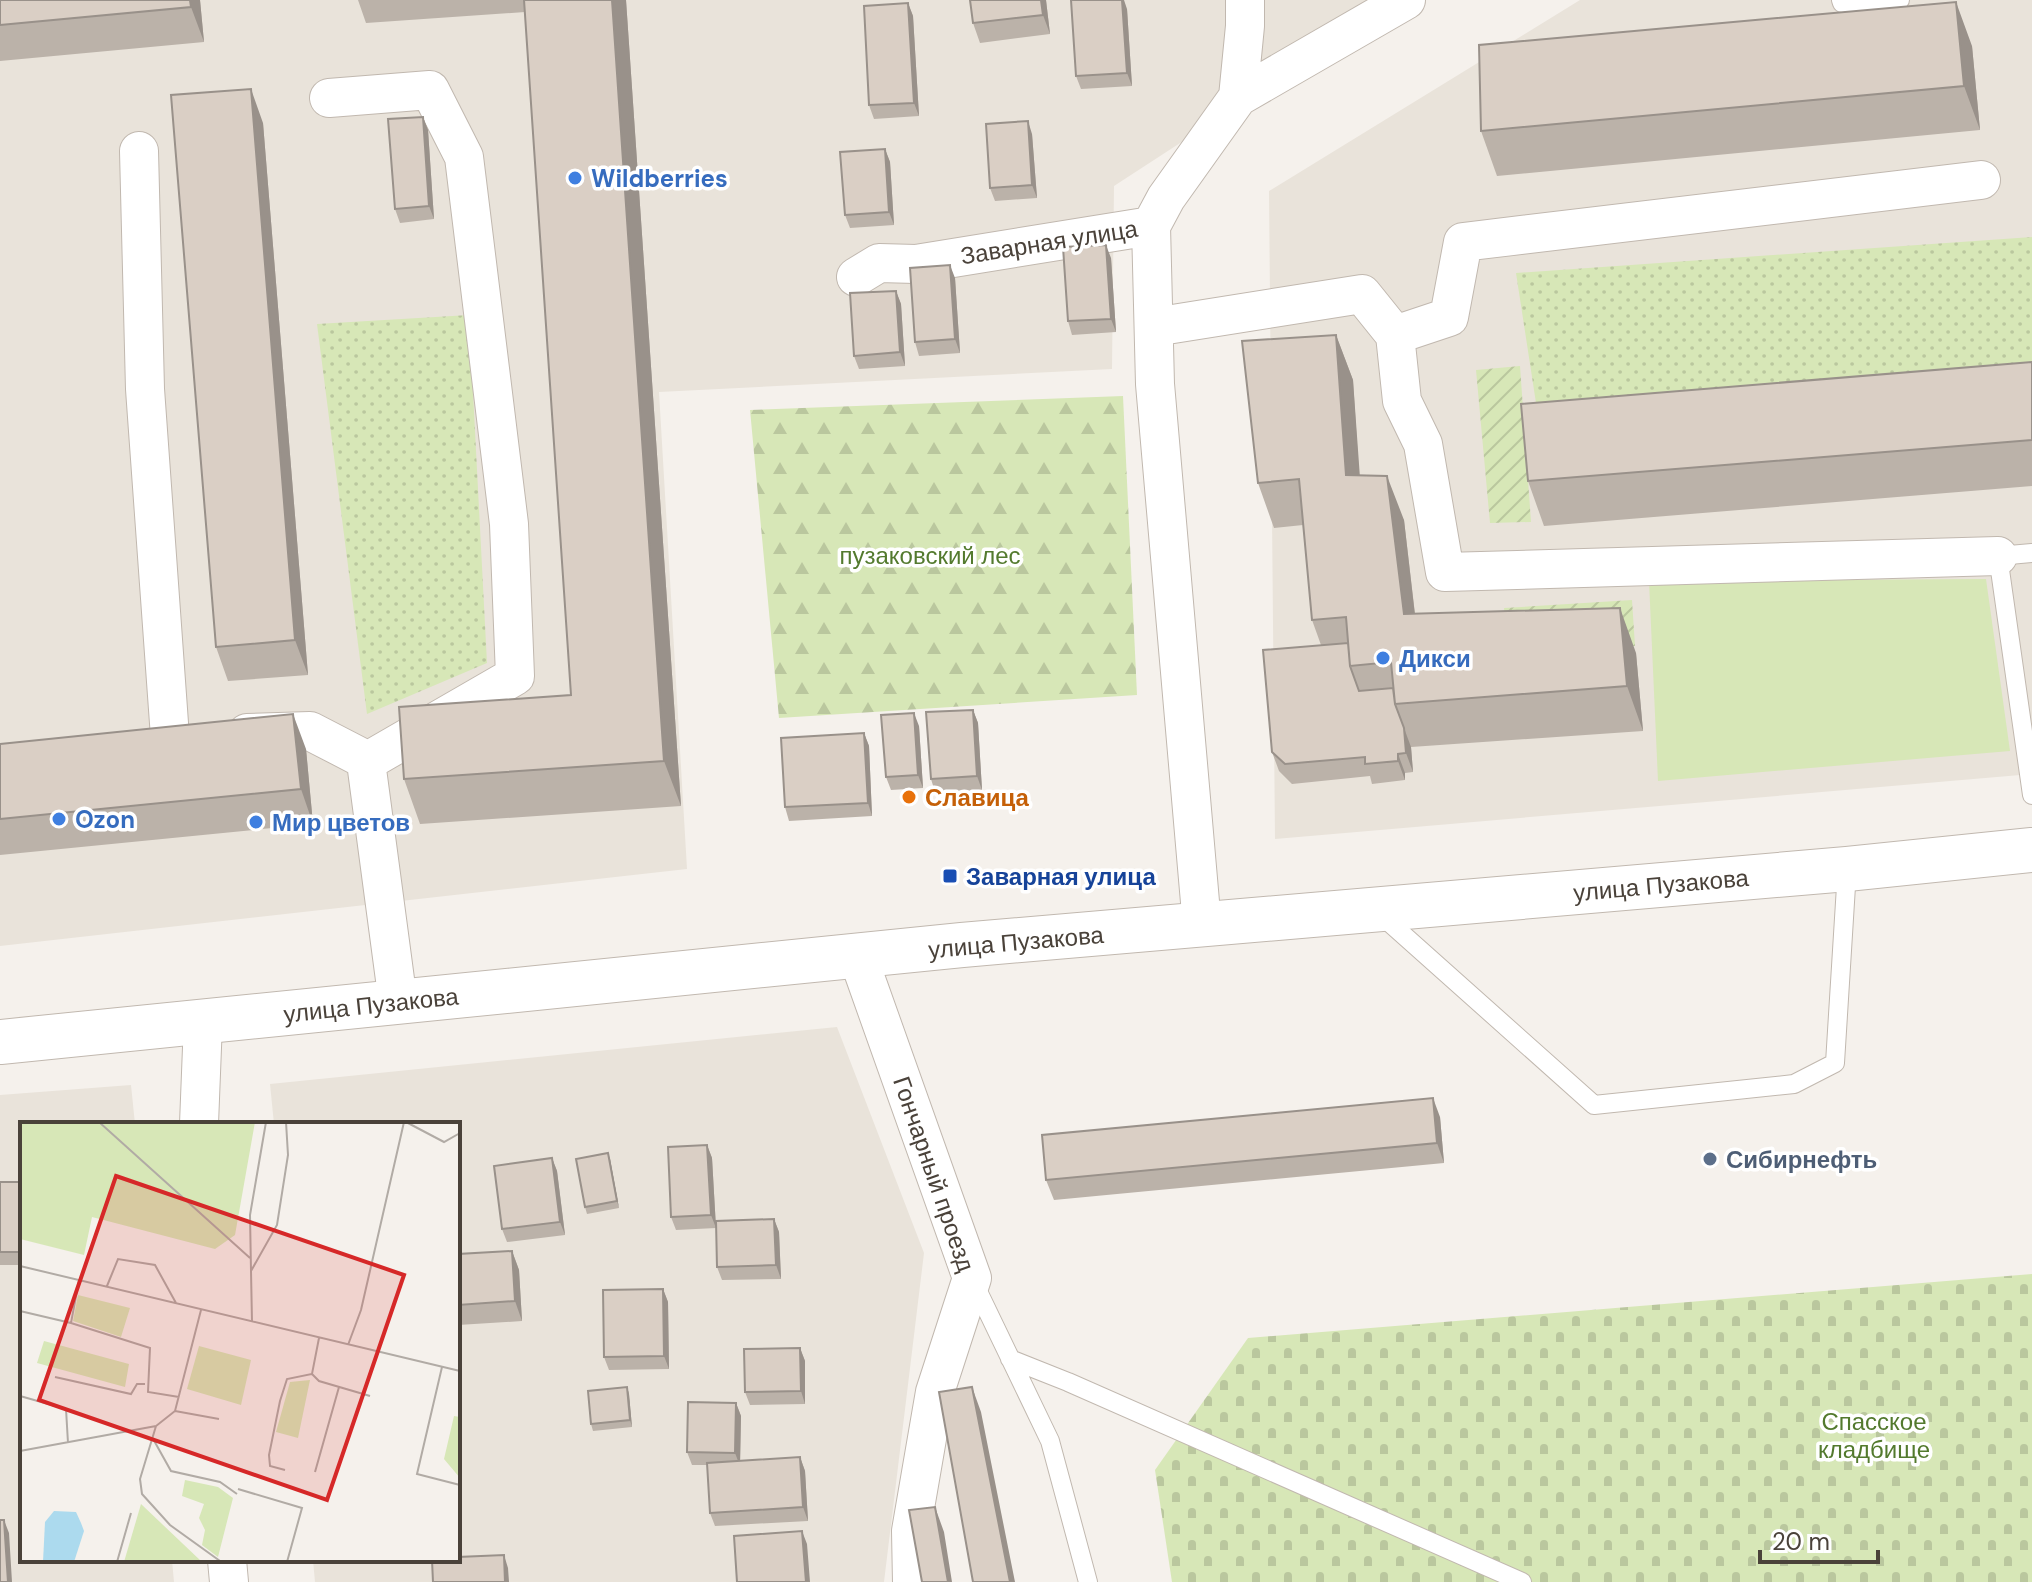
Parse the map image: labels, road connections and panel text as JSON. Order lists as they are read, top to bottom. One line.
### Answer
{"streets":{"street":["Заварная улица","улица Пузакова","Гончарный проезд"]},"crossings":[["Заварная улица","улица Пузакова"],["улица Пузакова","Гончарный проезд"]],"parks":["пузаковский лес","Спасское кладбище"],"places":{"other":["Wildberries","Дикси","Славица","Ozon","Мир цветов","Сибирнефть"],"transit":["Заварная улица"]},"scale_bar":"20 m"}
